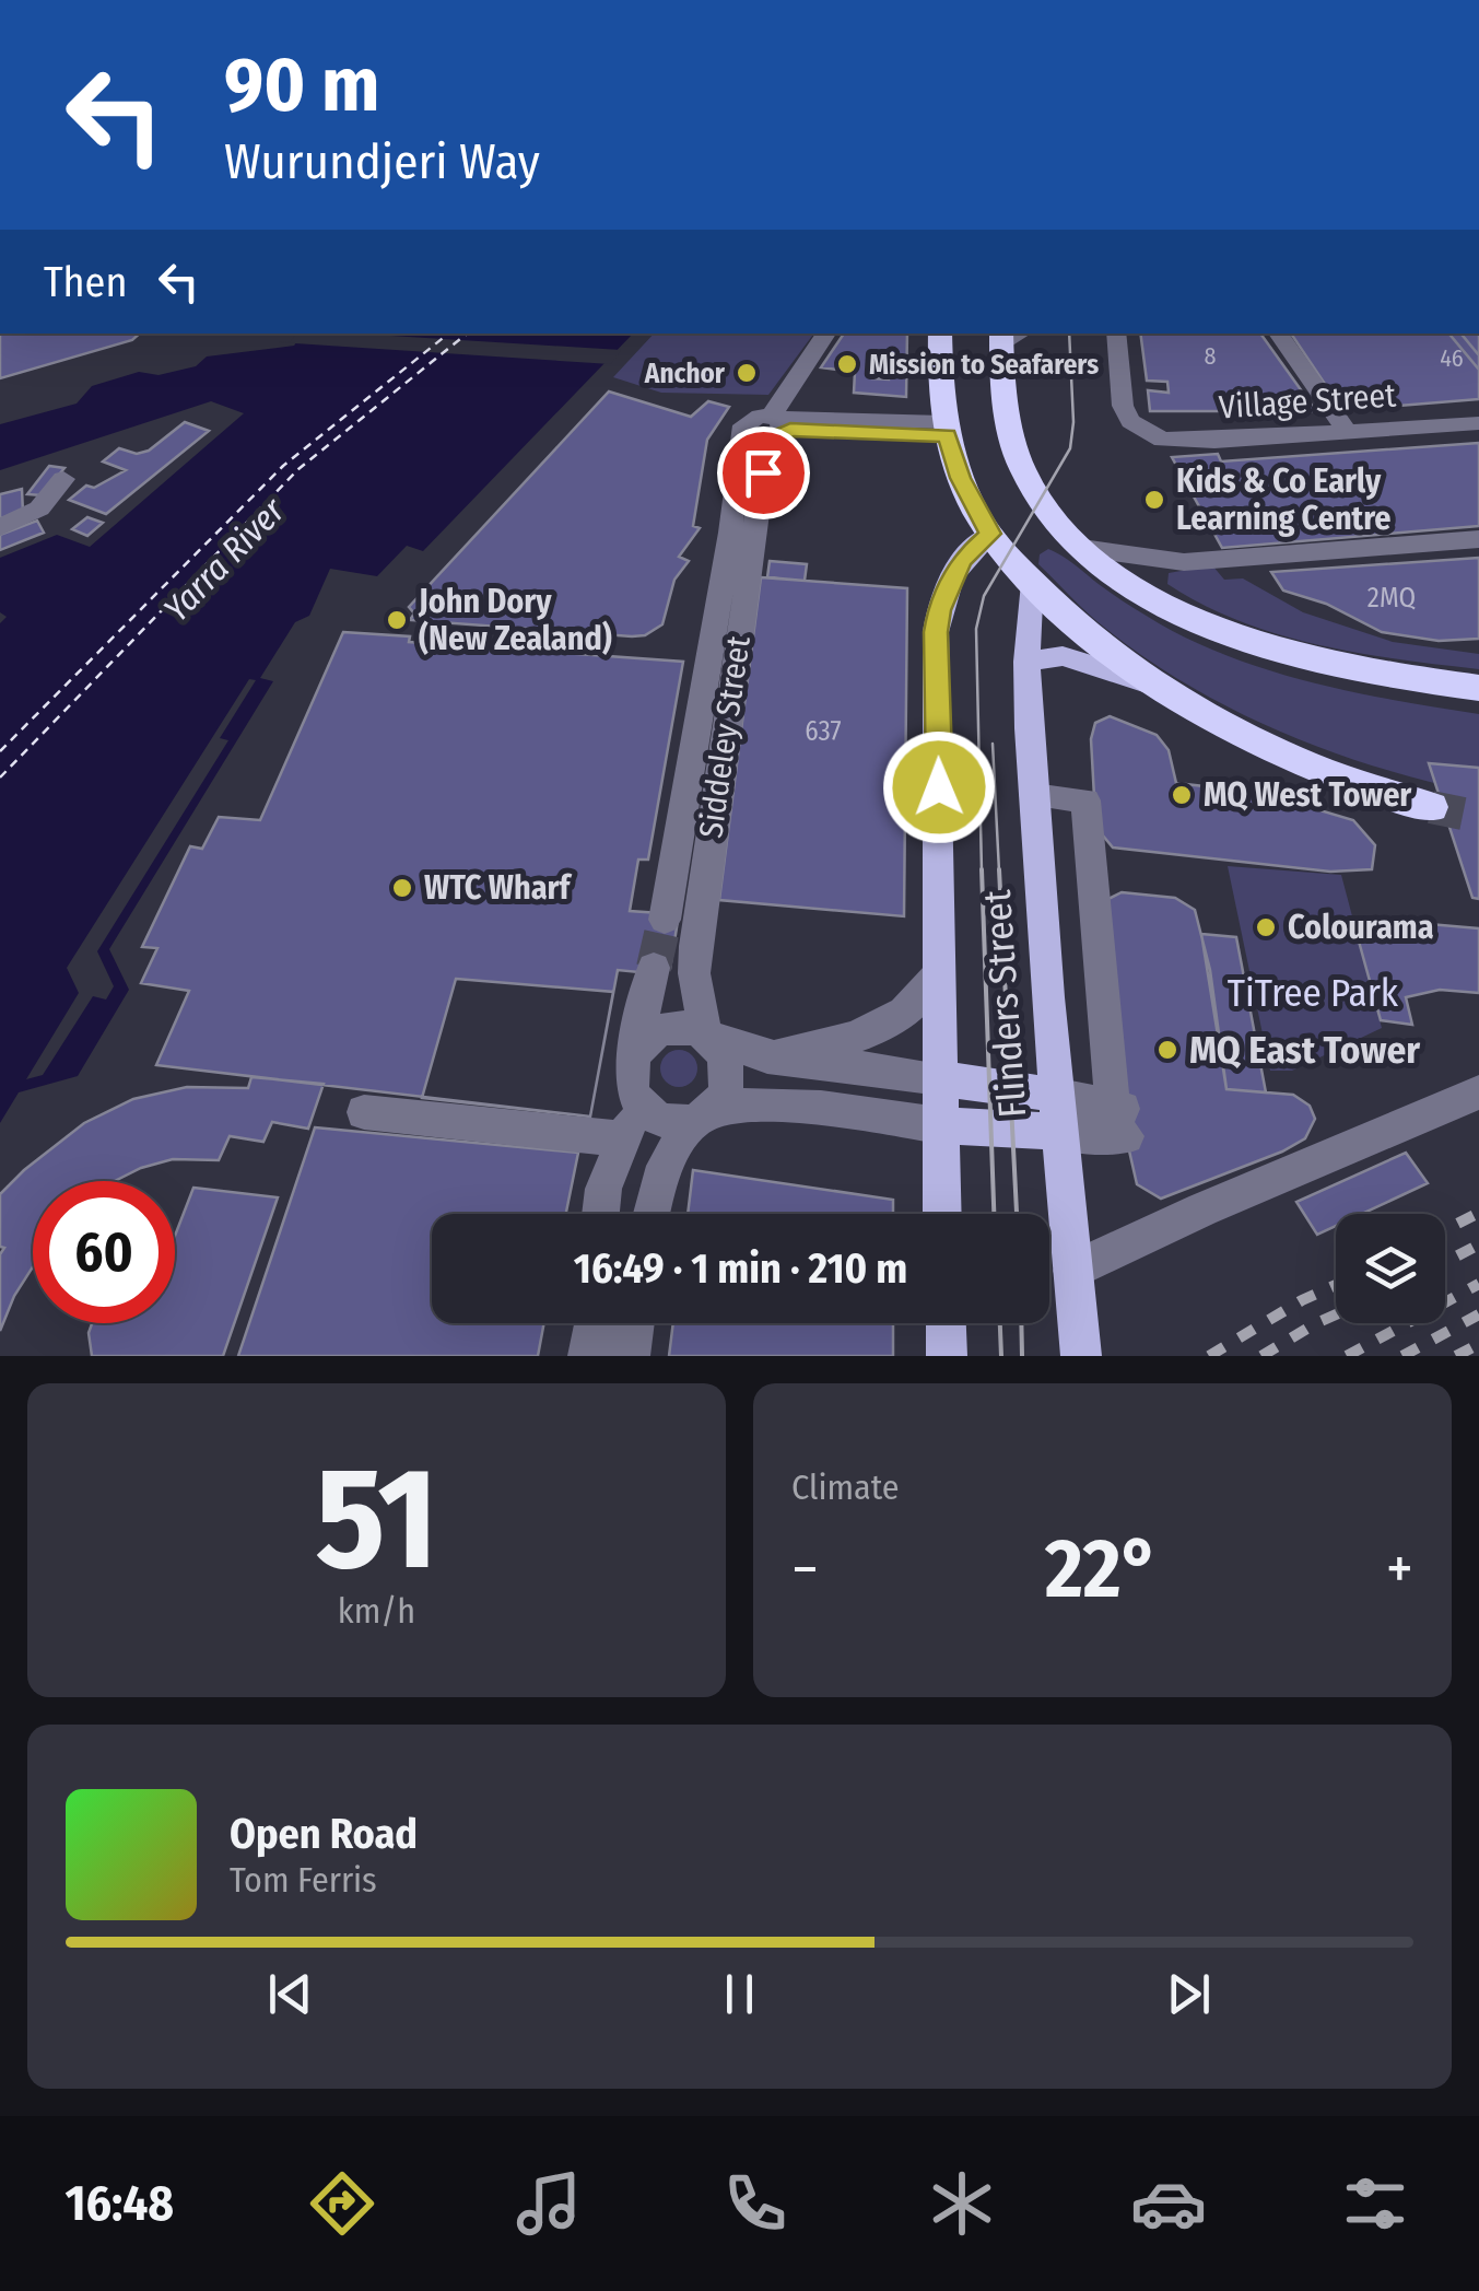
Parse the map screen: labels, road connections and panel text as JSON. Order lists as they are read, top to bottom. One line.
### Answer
{"streets":{"main road":["Flinders Street"],"street":["Village Street","Siddeley Street"]},"water":["Yarra River"],"parks":["TiTree Park"],"places":["Mission to Seafarers","Anchor","Kids & Co Early Learning Centre","John Dory (New Zealand)","MQ West Tower","WTC Wharf","Colourama","MQ East Tower"],"house_numbers":["8","46","2MQ","637"],"page":{"turn":["90 m","Wurundjeri Way"],"then":"Then","limit":"60","trip":"16:49 · 1 min · 210 m","tile":[["51","km/h"],"Climate"],"heat":["−","22°","+"],"song":["Open Road","Tom Ferris"],"tabs":"16:48"}}
